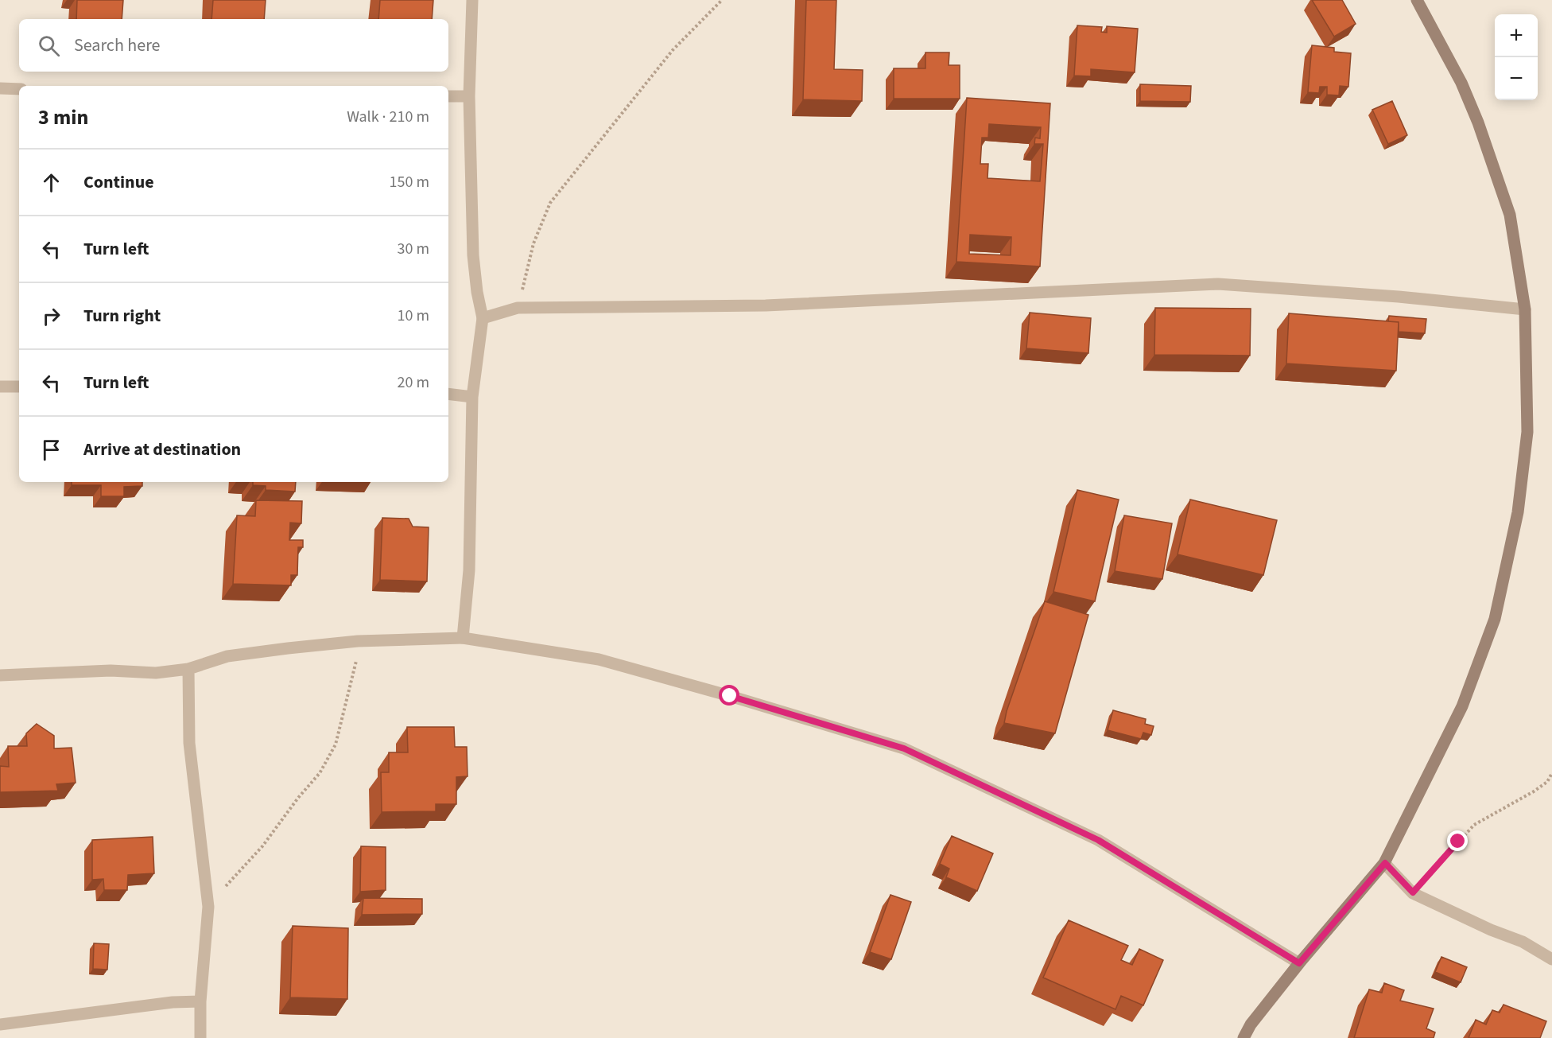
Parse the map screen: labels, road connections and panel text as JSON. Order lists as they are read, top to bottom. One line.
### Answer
{"page":{"map_buttons":["+","−"],"search":"Search here","heading":["3 min","Walk · 210 m"],"list":[["Continue","150 m"],["Turn left","30 m"],["Turn right","10 m"],["Turn left","20 m"],"Arrive at destination"]}}
